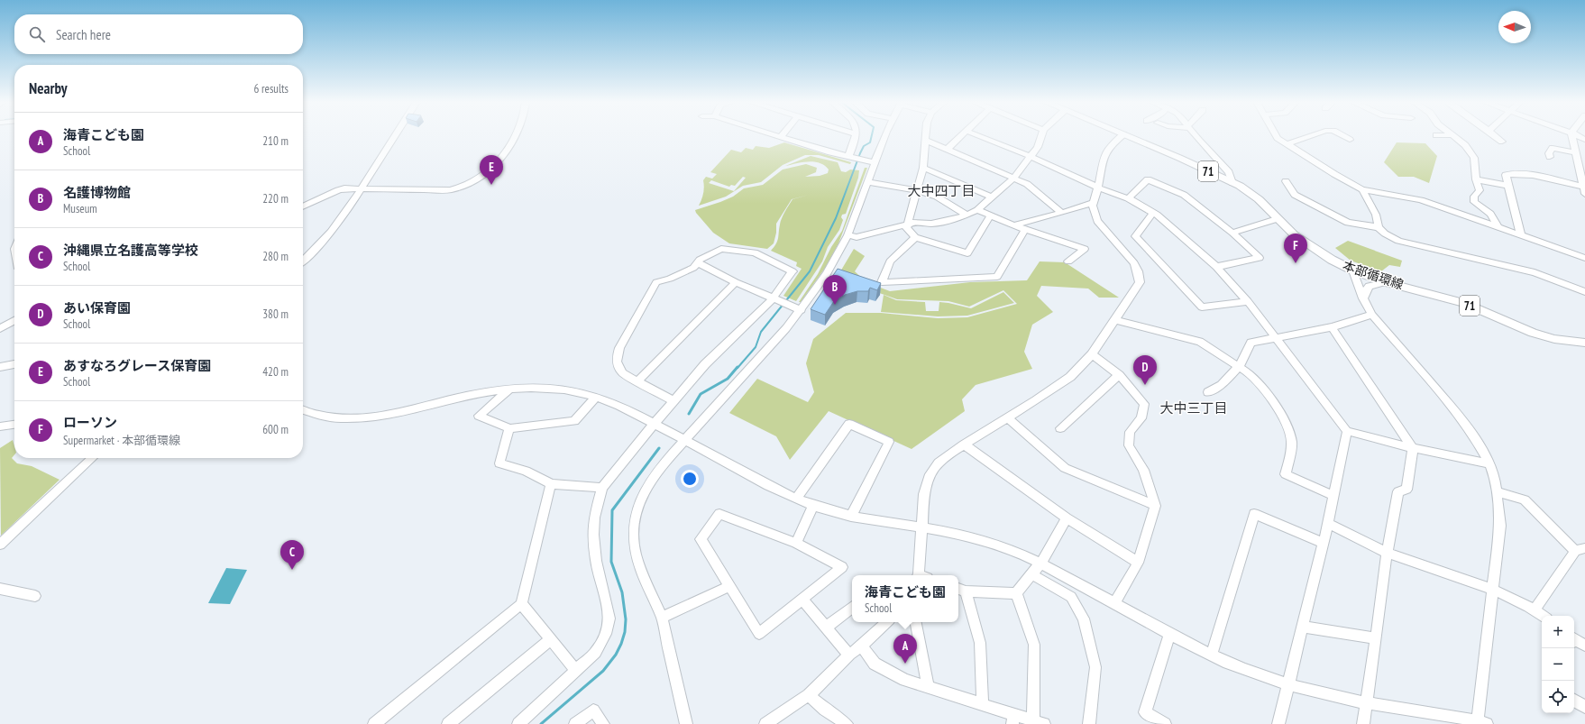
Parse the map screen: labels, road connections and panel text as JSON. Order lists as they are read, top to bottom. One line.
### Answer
{"streets":{"main road":["71","本部循環線"]},"districts":["大中四丁目","大中三丁目"],"north":"left","page":{"search":"Search here","heading":["Nearby","6 results"],"list":[{"mark":"A","name":"海青こども園","note":"School","value":"210 m"},{"mark":"B","name":"名護博物館","note":"Museum","value":"220 m"},{"mark":"C","name":"沖縄県立名護高等学校","note":"School","value":"280 m"},{"mark":"D","name":"あい保育園","note":"School","value":"380 m"},{"mark":"E","name":"あすなろグレース保育園","note":"School","value":"420 m"},{"mark":"F","name":"ローソン","note":"Supermarket · 本部循環線","value":"600 m"}],"pins":["E","F","B","D","C","A"],"popup":["海青こども園","School"],"map_buttons":["+","−"]}}
